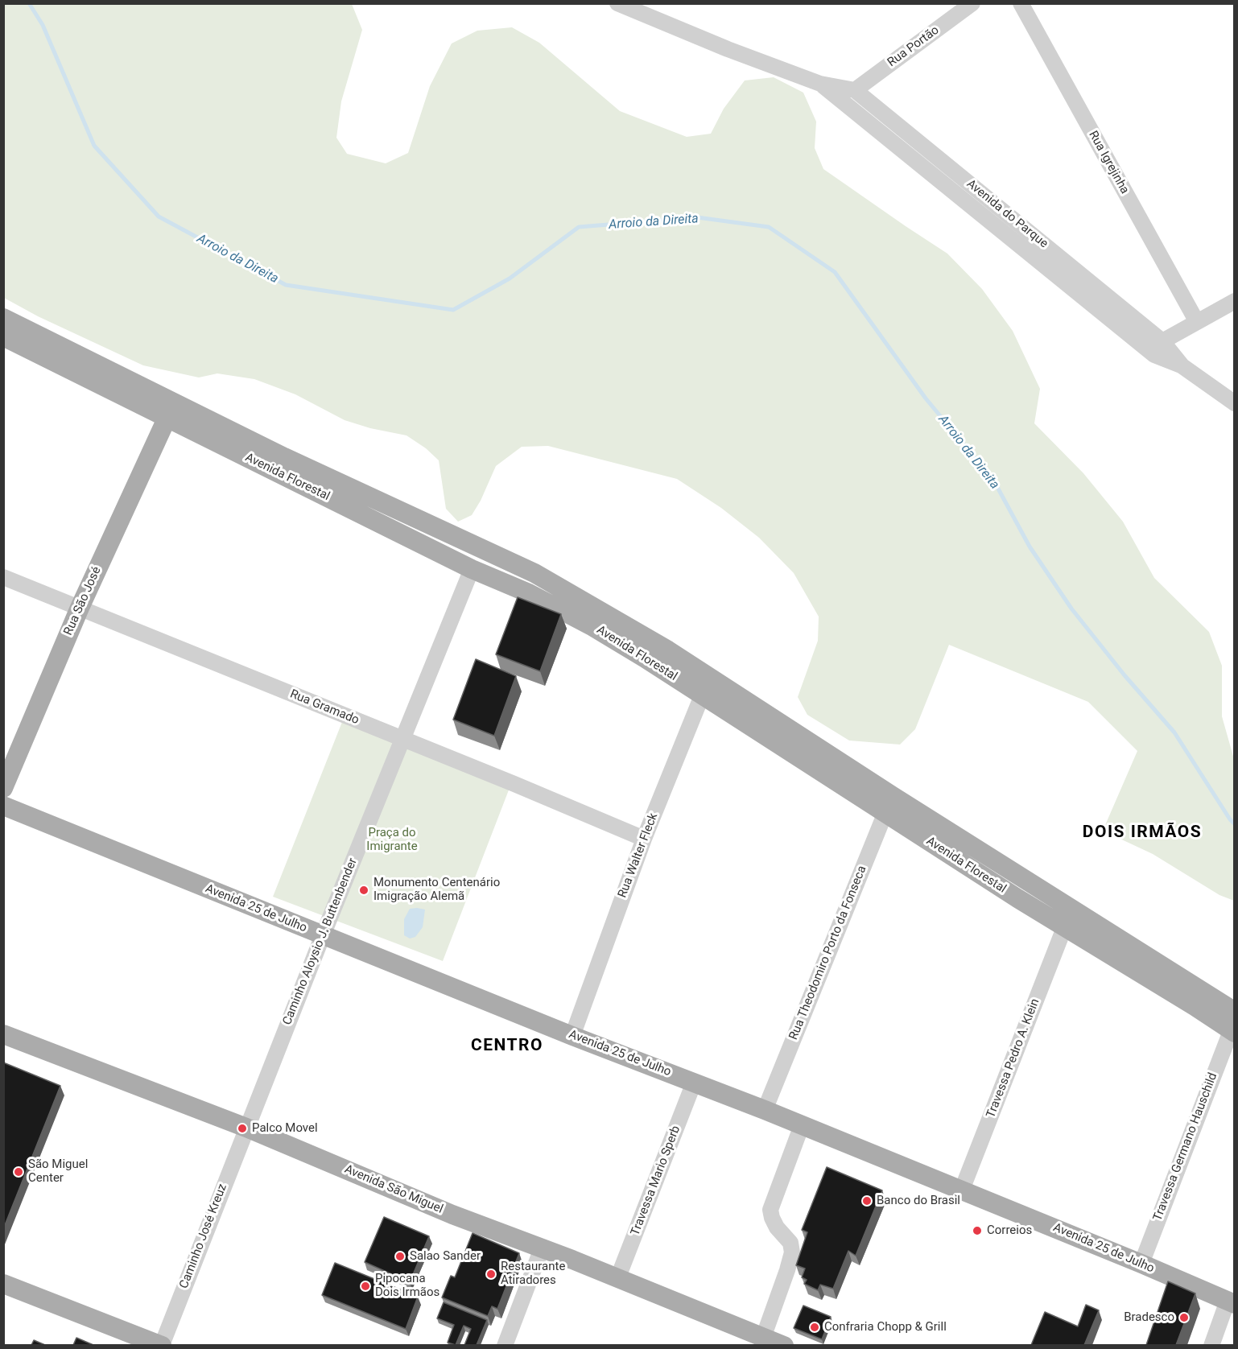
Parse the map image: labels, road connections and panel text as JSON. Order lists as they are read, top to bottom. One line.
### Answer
{"streets":{"main road":["Avenida Florestal","Rua São José","Avenida 25 de Julho","Avenida São Miguel"],"street":["Rua Portão","Rua Igrejinha","Avenida do Parque","Rua Gramado","Rua Walter Fleck","Caminho Aloysio J. Buttenbender","Rua Theodomiro Porto da Fonseca","Travessa Pedro A. Klein","Travessa Germano Hauschild","Travessa Mario Sperb","Caminho José Kreuz"]},"crossings":[["Rua Portão","Avenida do Parque"],["Avenida Florestal","Rua São José"],["Avenida Florestal","Rua Walter Fleck"],["Avenida Florestal","Caminho Aloysio J. Buttenbender"],["Avenida Florestal","Rua Theodomiro Porto da Fonseca"],["Avenida Florestal","Travessa Pedro A. Klein"],["Avenida Florestal","Travessa Germano Hauschild"],["Rua São José","Rua Gramado"],["Rua Gramado","Rua Walter Fleck"],["Rua Gramado","Caminho Aloysio J. Buttenbender"],["Rua Walter Fleck","Avenida 25 de Julho"],["Avenida 25 de Julho","Caminho Aloysio J. Buttenbender"],["Avenida 25 de Julho","Rua Theodomiro Porto da Fonseca"],["Avenida 25 de Julho","Travessa Pedro A. Klein"],["Avenida 25 de Julho","Travessa Germano Hauschild"],["Avenida 25 de Julho","Travessa Mario Sperb"],["Caminho Aloysio J. Buttenbender","Avenida São Miguel"],["Caminho Aloysio J. Buttenbender","Caminho José Kreuz"],["Travessa Mario Sperb","Avenida São Miguel"],["Avenida São Miguel","Caminho José Kreuz"]],"districts":["DOIS IRMÃOS","CENTRO"],"water":["Arroio da Direita"],"parks":["Praça do Imigrante"],"places":["Monumento Centenário Imigração Alemã","Palco Movel","São Miguel Center","Banco do Brasil","Correios","Salao Sander","Restaurante Atiradores","Pipocana Dois Irmãos","Bradesco","Confraria Chopp & Grill"]}
